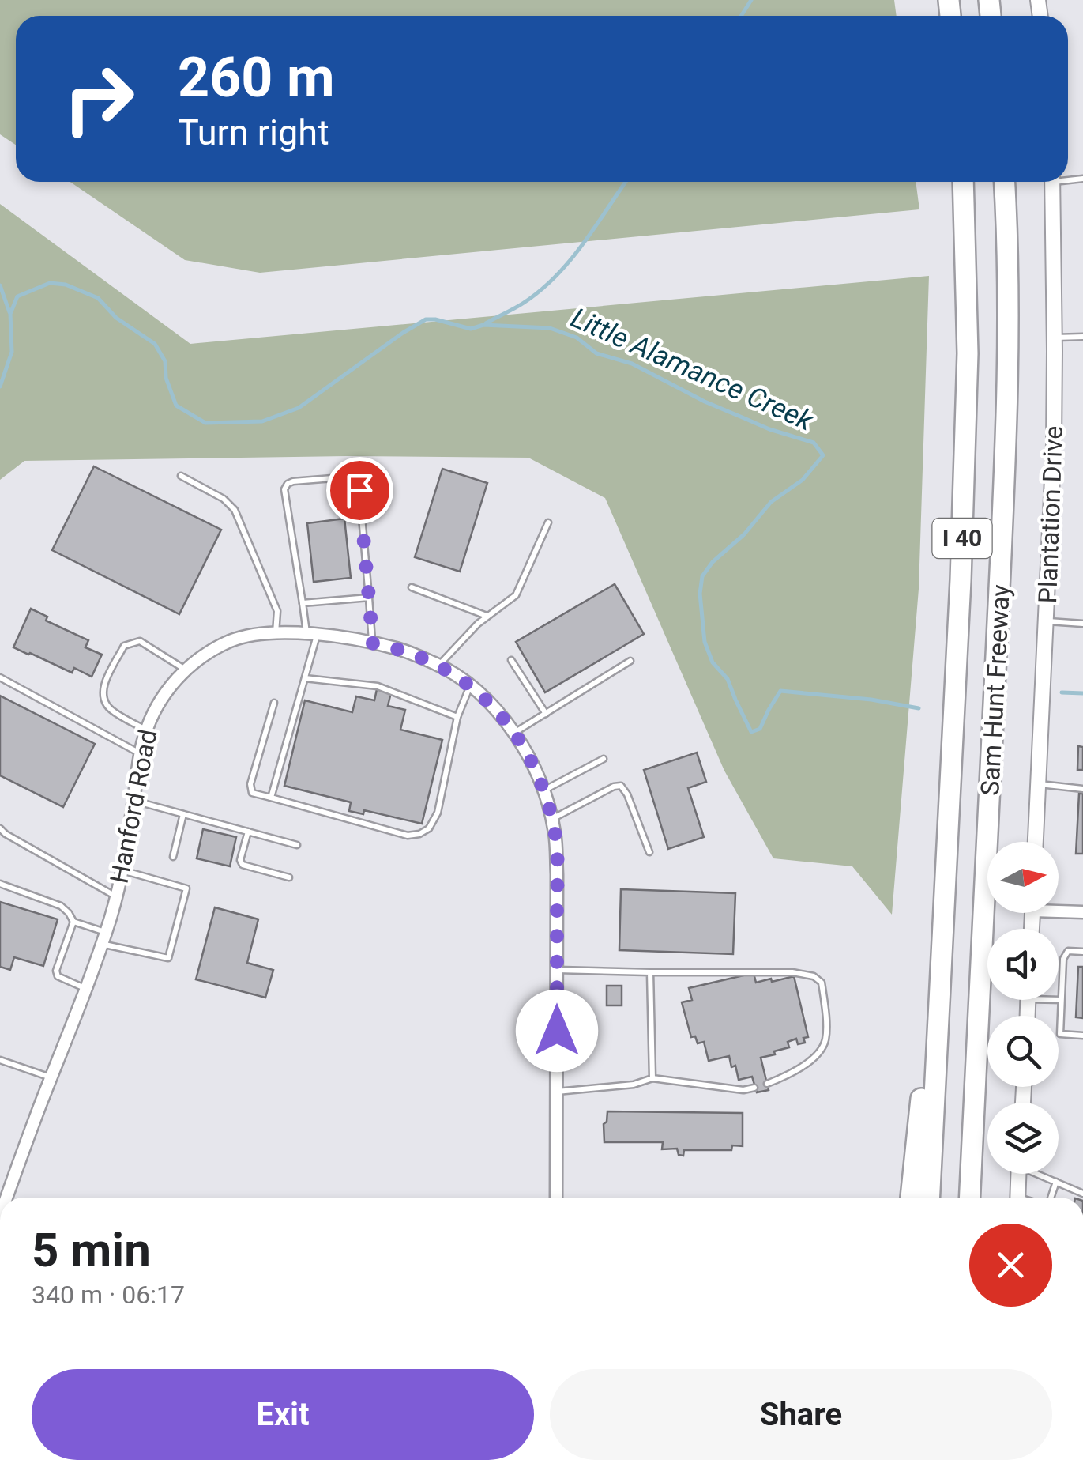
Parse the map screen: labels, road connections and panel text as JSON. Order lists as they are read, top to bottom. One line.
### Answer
{"streets":{"highway":["I 40","Sam Hunt Freeway"],"street":["Plantation Drive","Hanford Road"]},"water":["Little Alamance Creek"],"north":"right","page":{"turn":["260 m","Turn right"],"heading":["5 min","340 m · 06:17"],"buttons":["Exit","Share"]}}
